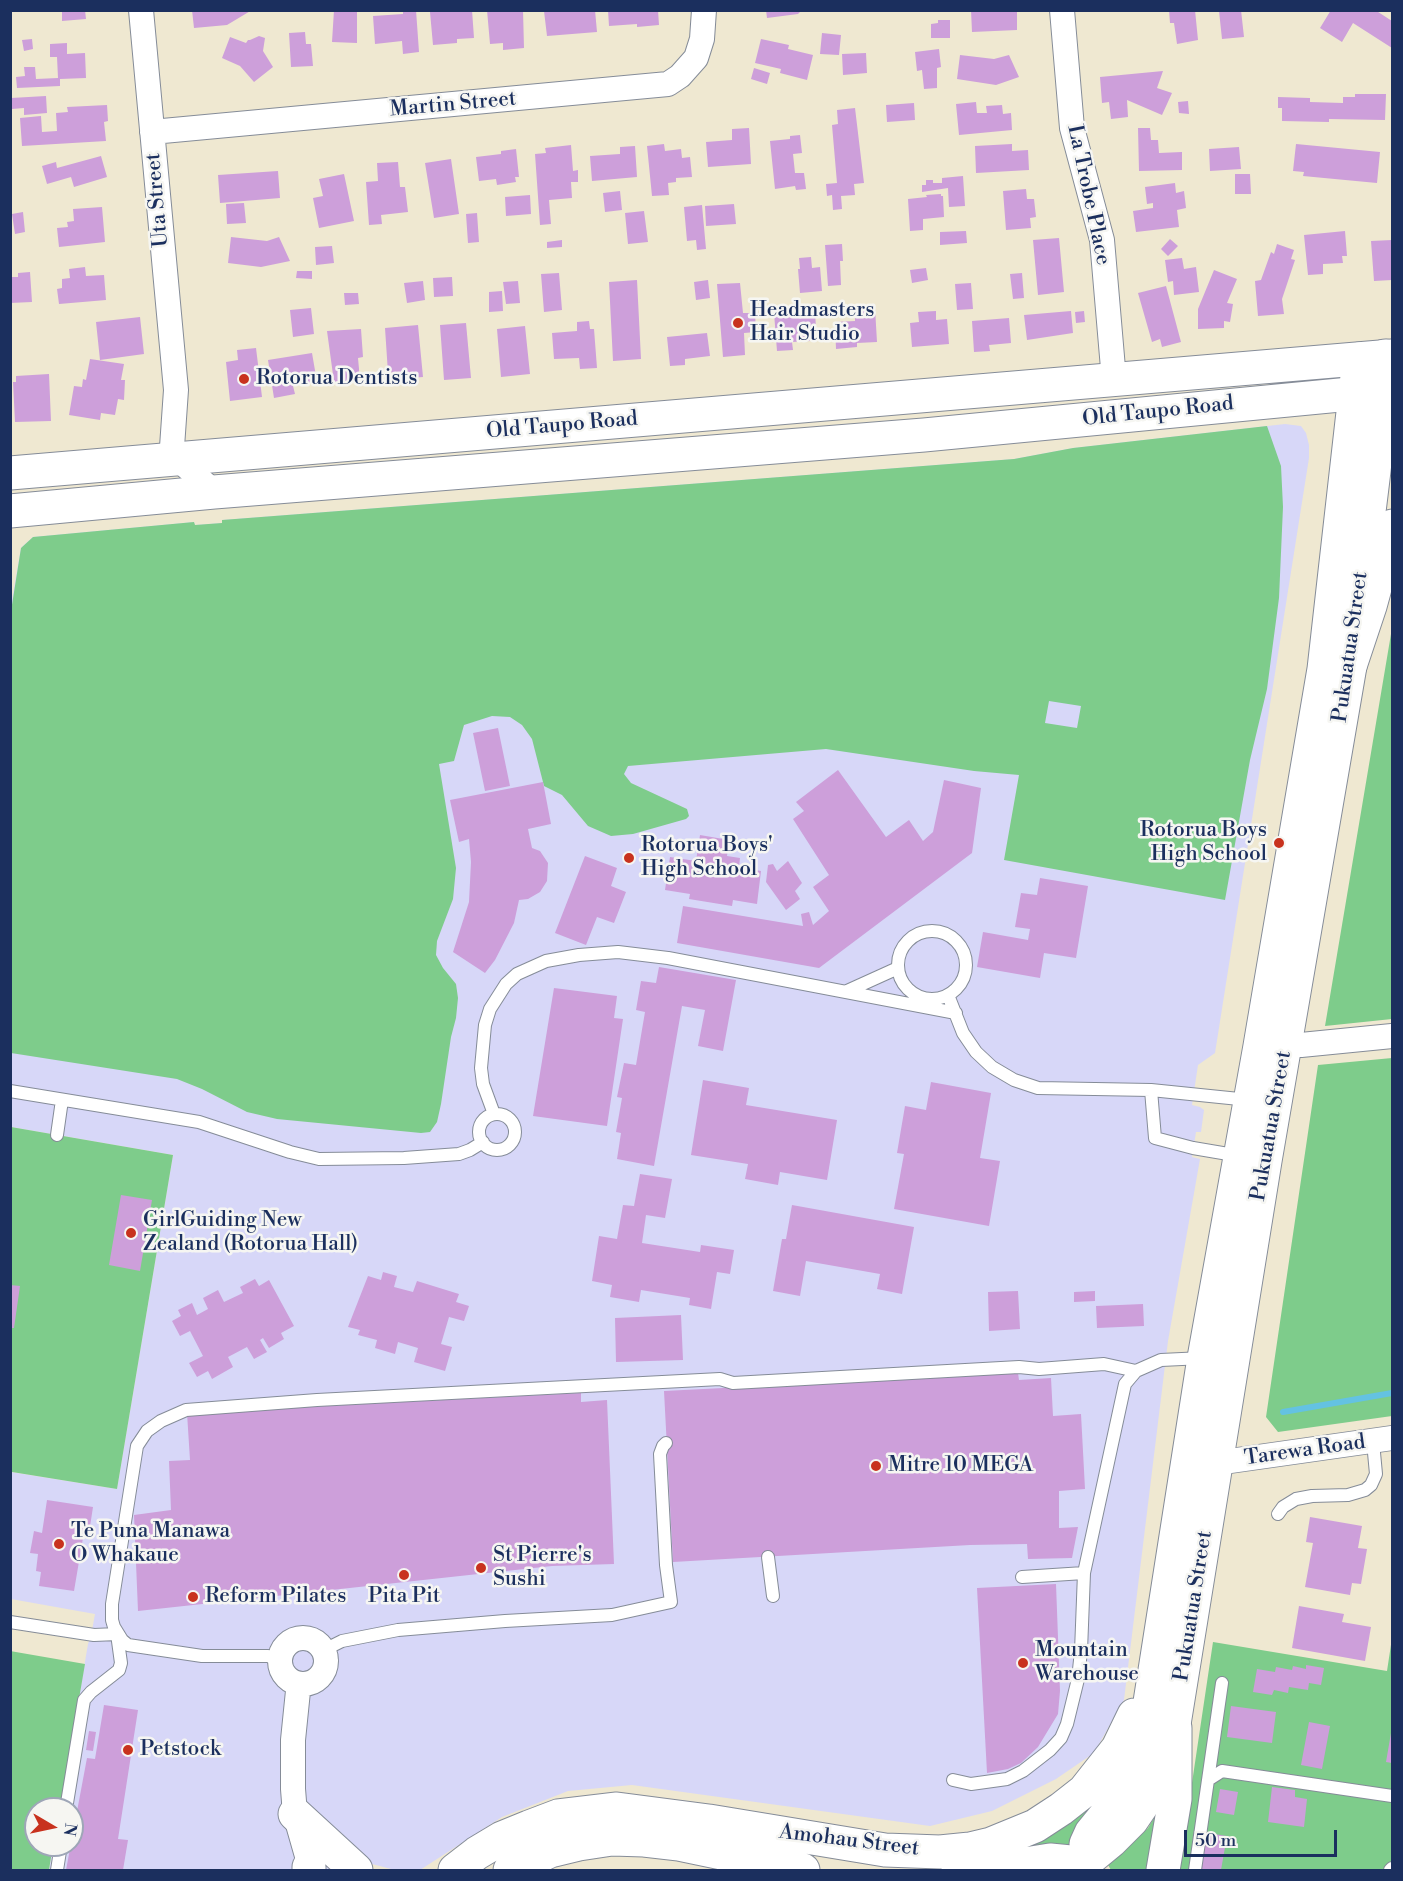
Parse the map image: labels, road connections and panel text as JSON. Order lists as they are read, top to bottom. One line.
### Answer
{"streets":{"main road":["Old Taupo Road","Pukuatua Street","Amohau Street"],"street":["Martin Street","La Trobe Place","Uta Street","Tarewa Road"]},"crossings":[["Martin Street","Uta Street"],["La Trobe Place","Old Taupo Road"],["Uta Street","Old Taupo Road"],["Old Taupo Road","Pukuatua Street"],["Pukuatua Street","Tarewa Road"],["Pukuatua Street","Amohau Street"]],"places":["Headmasters Hair Studio","Rotorua Dentists","Rotorua Boys High School","Rotorua Boys' High School","GirlGuiding New Zealand (Rotorua Hall)","Mitre 10 MEGA","Te Puna Manawa O Whakaue","St Pierre's Sushi","Pita Pit","Reform Pilates","Mountain Warehouse","Petstock"],"scale_bar":"50 m","north":"right"}
